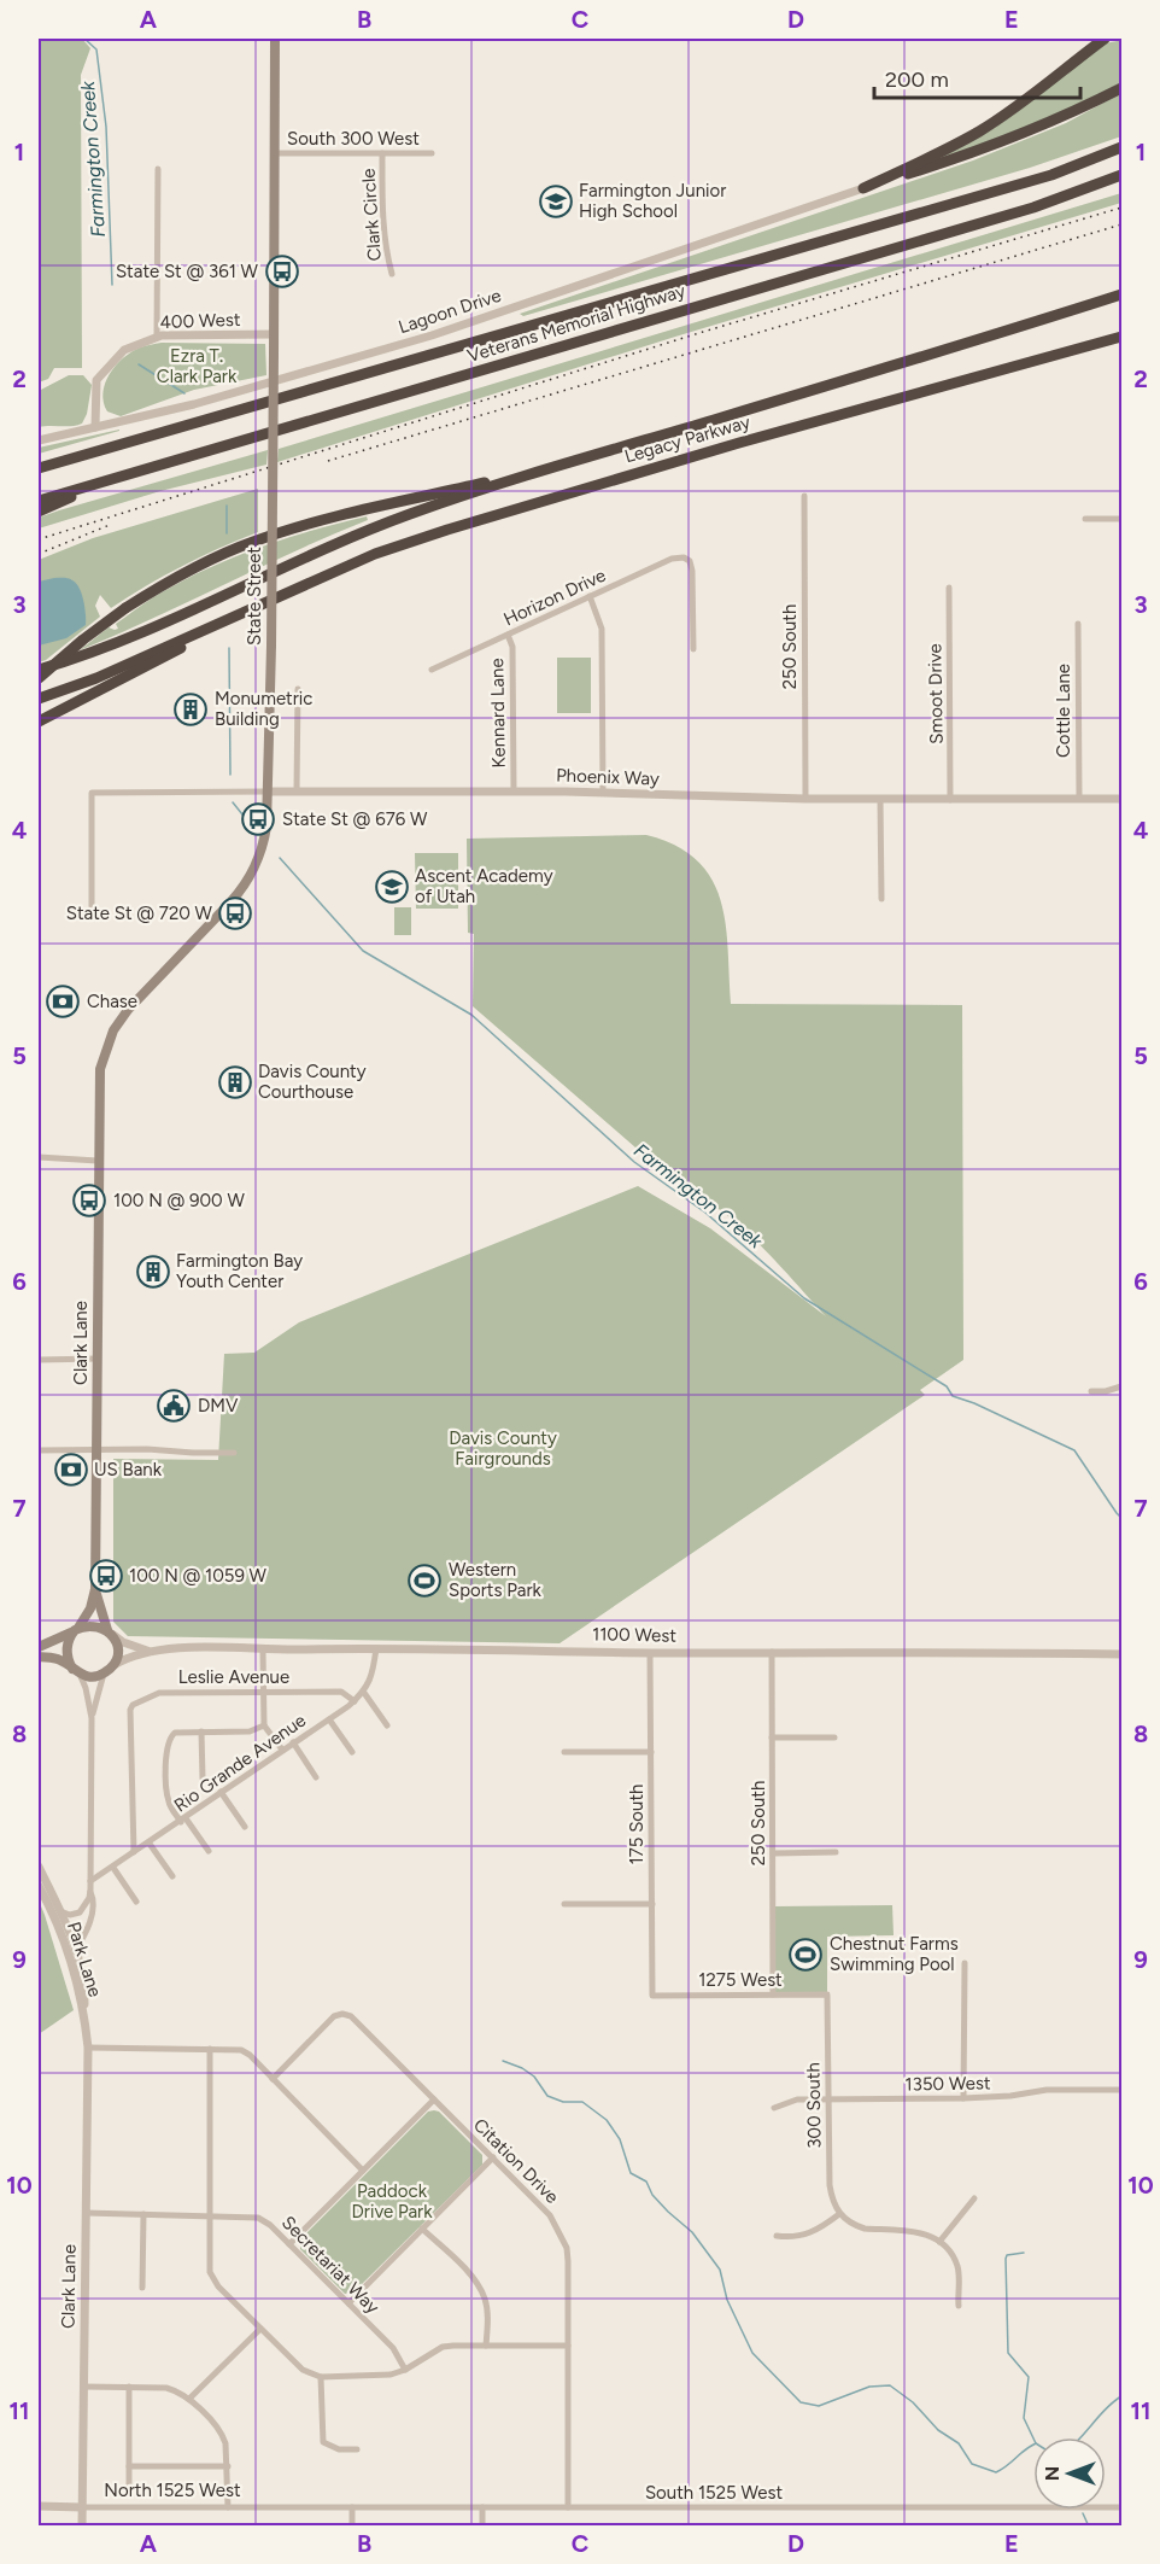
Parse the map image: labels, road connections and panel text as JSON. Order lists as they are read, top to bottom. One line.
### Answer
{"streets":{"highway":["Veterans Memorial Highway","Legacy Parkway"],"main road":["State Street","Clark Lane"],"street":["South 300 West","Clark Circle","Lagoon Drive","400 West","Horizon Drive","250 South","Smoot Drive","Cottle Lane","Kennard Lane","Phoenix Way","1100 West","Leslie Avenue","Rio Grande Avenue","175 South","Park Lane","1275 West","1350 West","300 South","Citation Drive","Secretariat Way","North 1525 West","South 1525 West"]},"crossings":[["South 300 West","Clark Circle"],["South 300 West","State Street"],["Lagoon Drive","400 West"],["400 West","State Street"],["State Street","Phoenix Way"],["State Street","Clark Lane"],["Horizon Drive","Kennard Lane"],["250 South","Phoenix Way"],["250 South","1100 West"],["250 South","1275 West"],["Smoot Drive","Phoenix Way"],["Cottle Lane","Phoenix Way"],["Kennard Lane","Phoenix Way"],["Clark Lane","1100 West"],["Clark Lane","Park Lane"],["Clark Lane","Secretariat Way"],["Clark Lane","North 1525 West"],["1100 West","175 South"],["Leslie Avenue","Rio Grande Avenue"],["175 South","1275 West"],["1275 West","300 South"],["1350 West","300 South"],["Citation Drive","South 1525 West"],["North 1525 West","South 1525 West"]],"water":["Farmington Creek"],"parks":["Ezra T. Clark Park","Davis County Fairgrounds","Paddock Drive Park"],"places":{"school or university":["Farmington Junior High School","Ascent Academy of Utah"],"bus stop":["State St @ 361 W","State St @ 676 W","State St @ 720 W","100 N @ 900 W","100 N @ 1059 W"],"building":["Monumetric Building","Davis County Courthouse","Farmington Bay Youth Center"],"bank":["Chase","US Bank"],"public building":["DMV"],"sports":["Western Sports Park","Chestnut Farms Swimming Pool"]},"scale_bar":"200 m","north":"left","grid":{"columns":["A","B","C","D","E"],"rows":["1","2","3","4","5","6","7","8","9","10","11"]}}
